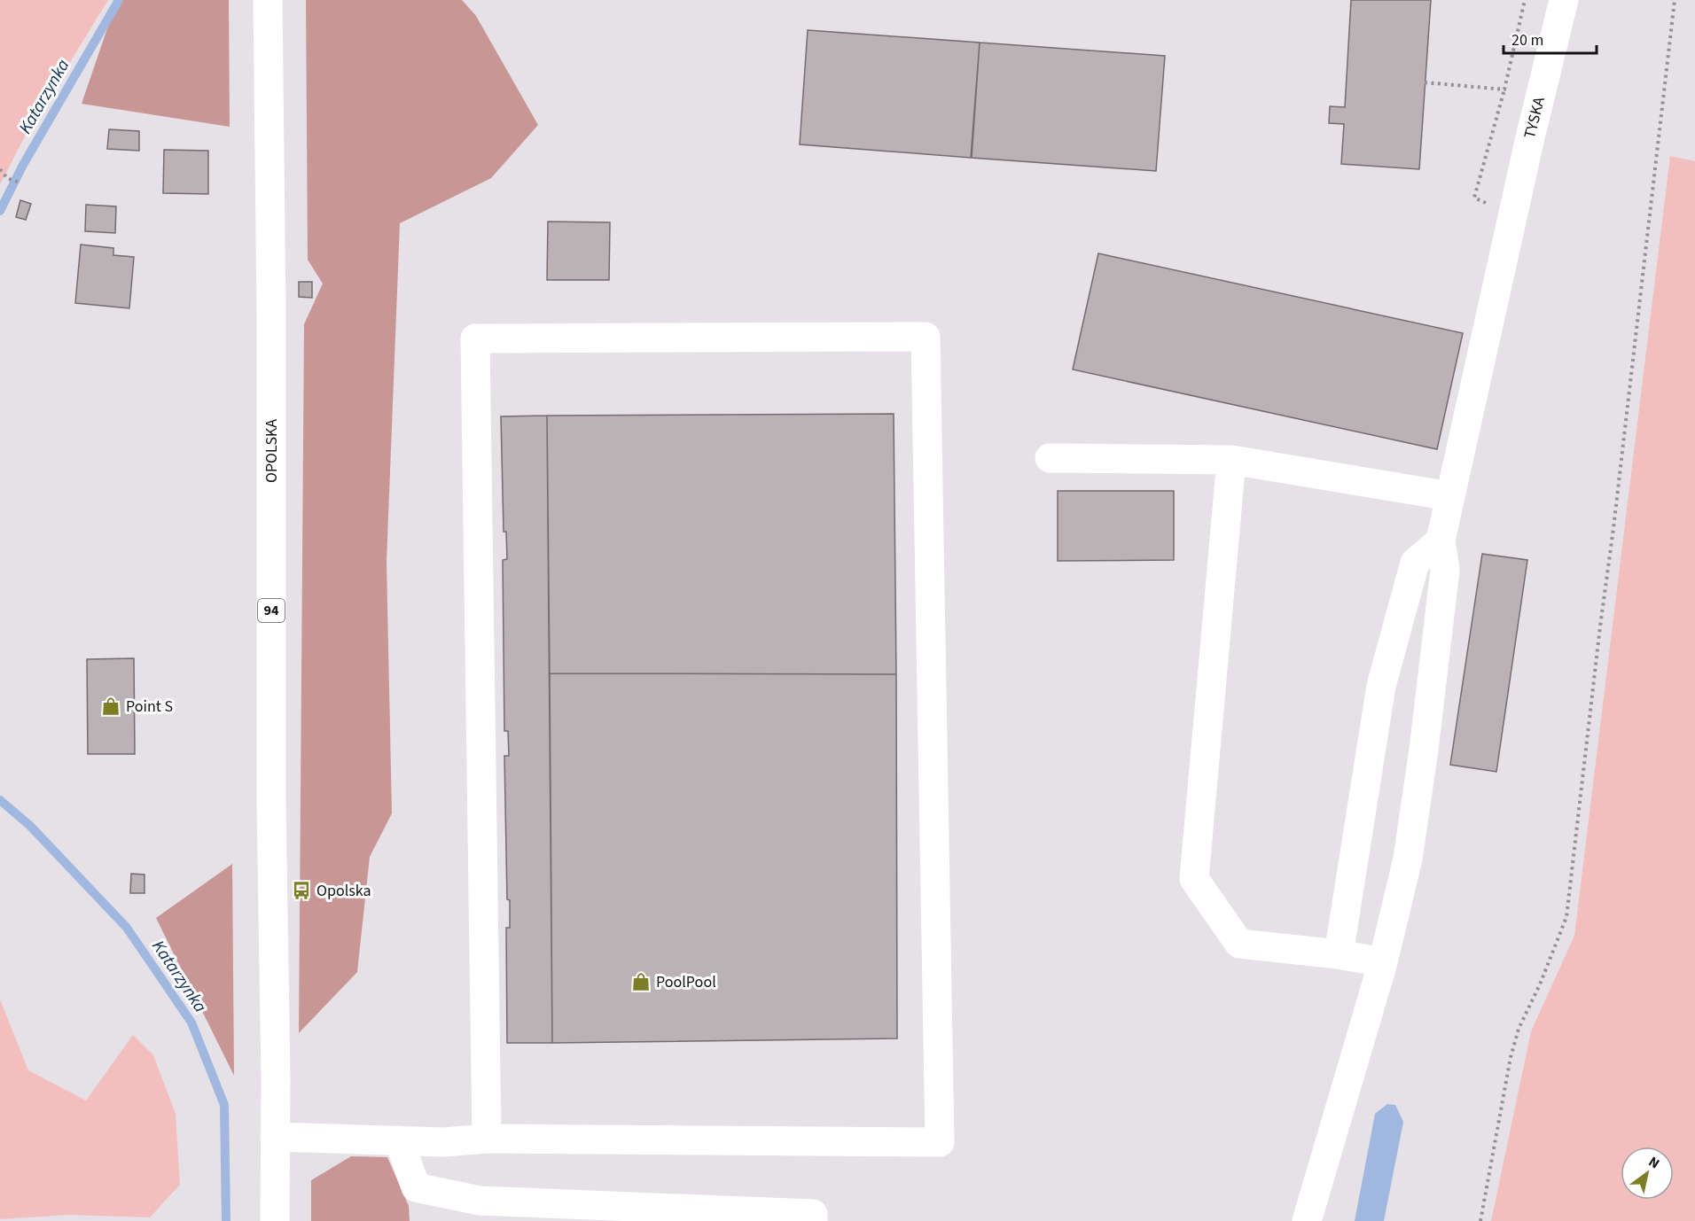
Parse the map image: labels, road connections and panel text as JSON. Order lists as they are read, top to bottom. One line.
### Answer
{"streets":{"main road":["TYSKA","OPOLSKA","94"]},"water":["Katarzynka"],"places":{"shop":["Point S","PoolPool"],"bus stop":["Opolska"]},"scale_bar":"20 m","north":"top right"}
